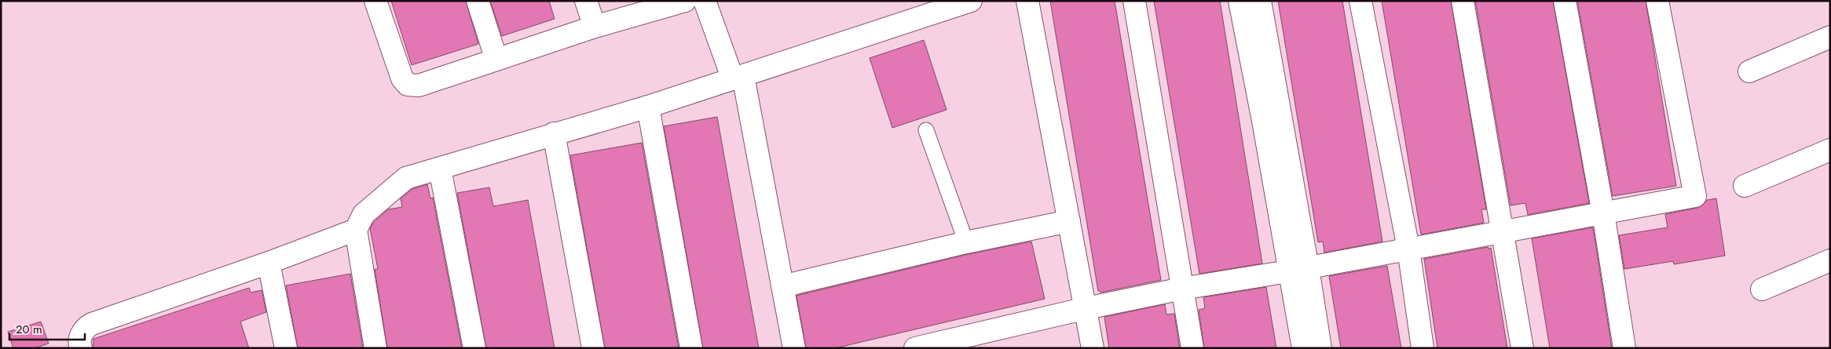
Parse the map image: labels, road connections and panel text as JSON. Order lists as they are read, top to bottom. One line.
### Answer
{"scale_bar":"20 m"}
